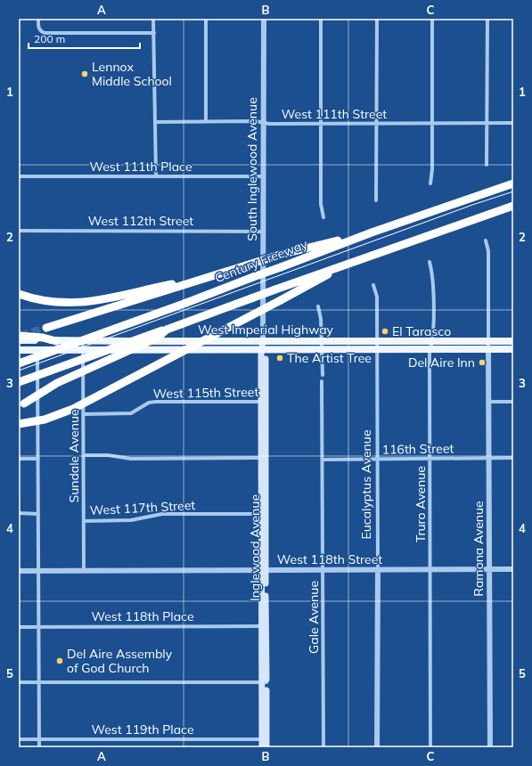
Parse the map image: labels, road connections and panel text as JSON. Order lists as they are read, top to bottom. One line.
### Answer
{"streets":{"highway":["Century Freeway"],"main road":["West Imperial Highway","Inglewood Avenue"],"street":["West 111th Street","West 111th Place","South Inglewood Avenue","West 112th Street","West 115th Street","116th Street","Sundale Avenue","Eucalyptus Avenue","Truro Avenue","West 117th Street","Ramona Avenue","West 118th Street","West 118th Place","Gale Avenue","West 119th Place"]},"crossings":[["West 111th Street","South Inglewood Avenue"],["West 111th Place","South Inglewood Avenue"],["South Inglewood Avenue","West 112th Street"],["South Inglewood Avenue","West Imperial Highway"],["South Inglewood Avenue","Inglewood Avenue"],["West Imperial Highway","Sundale Avenue"],["West Imperial Highway","Eucalyptus Avenue"],["West Imperial Highway","Truro Avenue"],["West Imperial Highway","Inglewood Avenue"],["West Imperial Highway","Ramona Avenue"],["West 115th Street","Sundale Avenue"],["West 115th Street","Inglewood Avenue"],["116th Street","Eucalyptus Avenue"],["116th Street","Truro Avenue"],["116th Street","Ramona Avenue"],["116th Street","Gale Avenue"],["Sundale Avenue","West 117th Street"],["Sundale Avenue","West 118th Street"],["Eucalyptus Avenue","West 118th Street"],["Truro Avenue","West 118th Street"],["West 117th Street","Inglewood Avenue"],["Inglewood Avenue","West 118th Street"],["Inglewood Avenue","West 118th Place"],["Inglewood Avenue","West 119th Place"],["Ramona Avenue","West 118th Street"],["West 118th Street","Gale Avenue"]],"places":["Lennox Middle School","El Tarasco","The Artist Tree","Del Aire Inn","Del Aire Assembly of God Church"],"scale_bar":"200 m","grid":{"columns":["A","B","C"],"rows":["1","2","3","4","5"]}}
